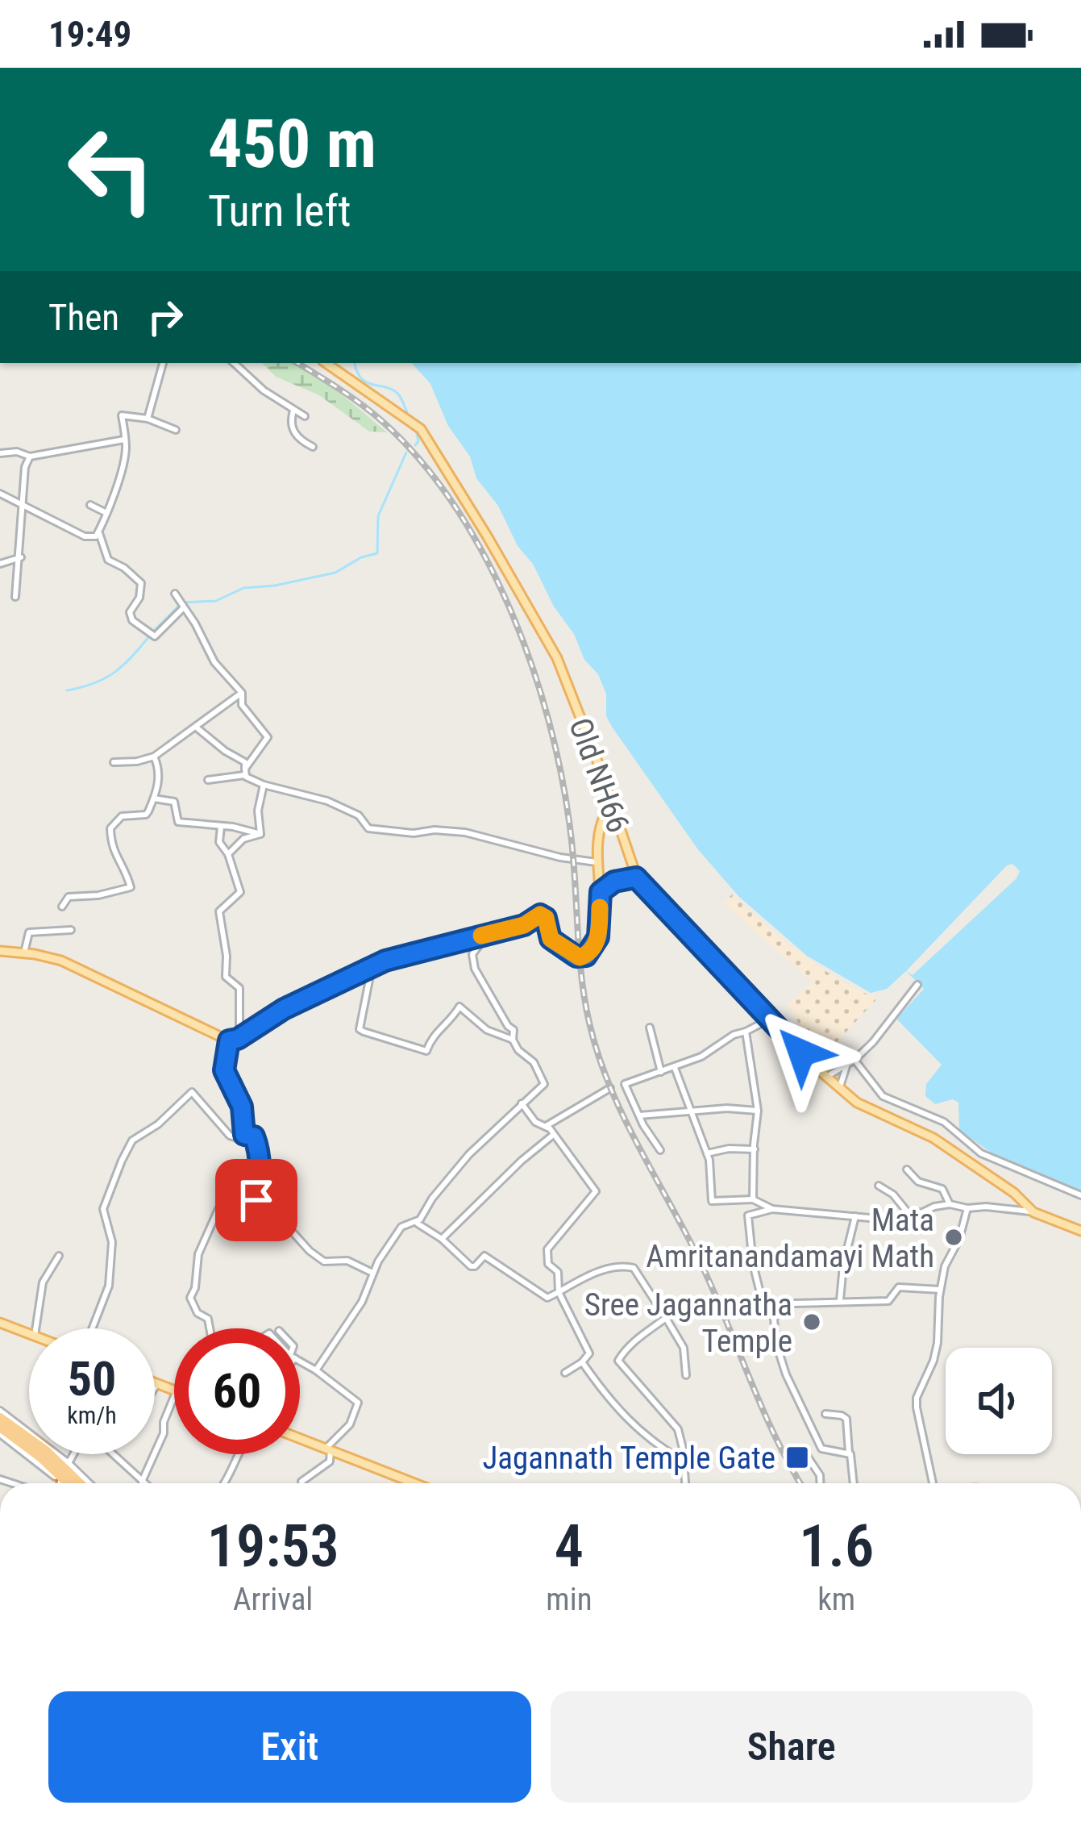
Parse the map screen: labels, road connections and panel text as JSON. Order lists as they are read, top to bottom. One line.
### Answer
{"streets":{"main road":["Old NH66"]},"places":{"other":["Mata Amritanandamayi Math","Sree Jagannatha Temple"],"transit":["Jagannath Temple Gate"]},"page":{"status":"19:49","turn":["450 m","Turn left"],"then":"Then","speed":"50 km/h","limit":"60","eta":["19:53","Arrival","4","min","1.6","km"],"buttons":["Exit","Share"]}}
